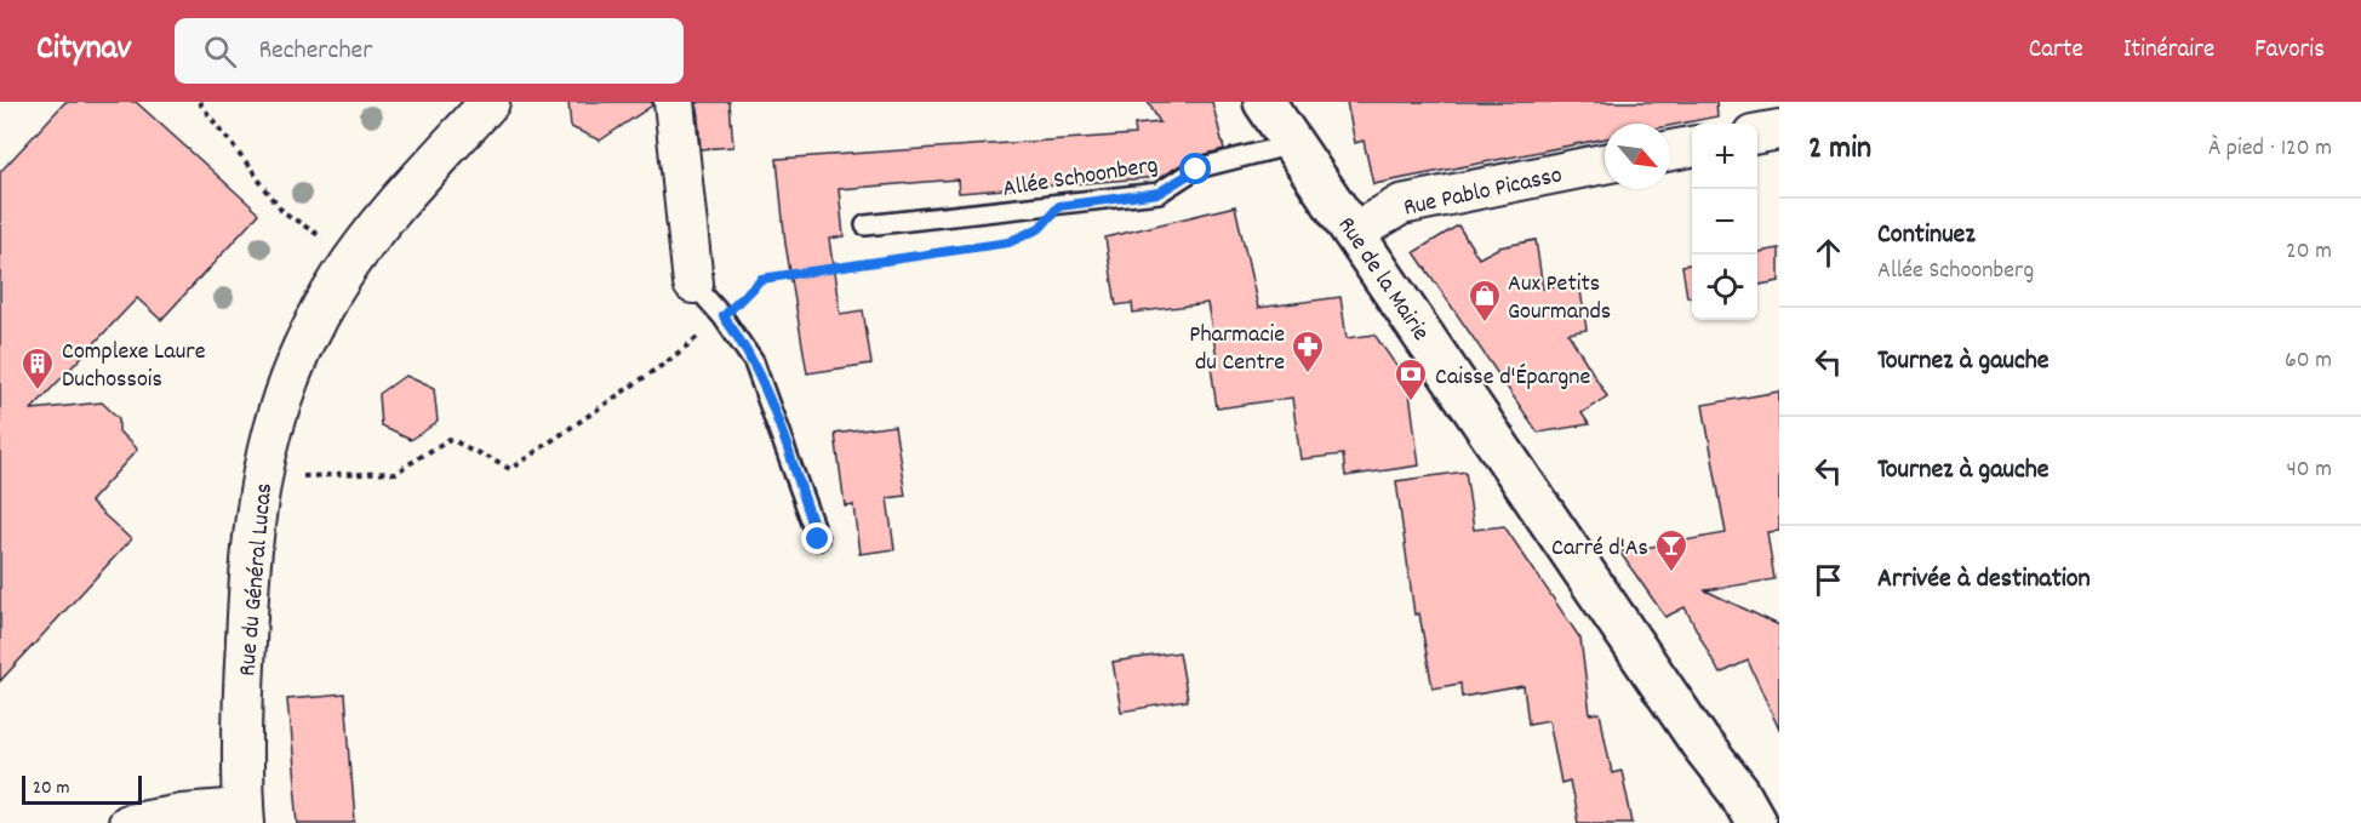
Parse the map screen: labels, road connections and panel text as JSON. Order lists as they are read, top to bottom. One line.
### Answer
{"streets":{"street":["Rue Pablo Picasso","Rue de la Mairie","Rue du Général Lucas"],"lane":["Allée Schoonberg"]},"crossings":[["Allée Schoonberg","Rue de la Mairie"],["Rue Pablo Picasso","Rue de la Mairie"]],"places":{"shop":["Aux Petits Gourmands"],"pharmacy":["Pharmacie du Centre"],"building":["Complexe Laure Duchossois"],"bank":["Caisse d'Épargne"],"bar":["Carré d'As"]},"scale_bar":"20 m","north":"bottom right","page":{"header":"Citynav","search":"Rechercher","nav":["Carte","Itinéraire","Favoris"],"heading":["2 min","À pied · 120 m"],"map_buttons":["+","−"],"list":[["Continuez","Allée Schoonberg","20 m"],["Tournez à gauche","60 m"],["Tournez à gauche","40 m"],"Arrivée à destination"],"scale":"20 m"}}
